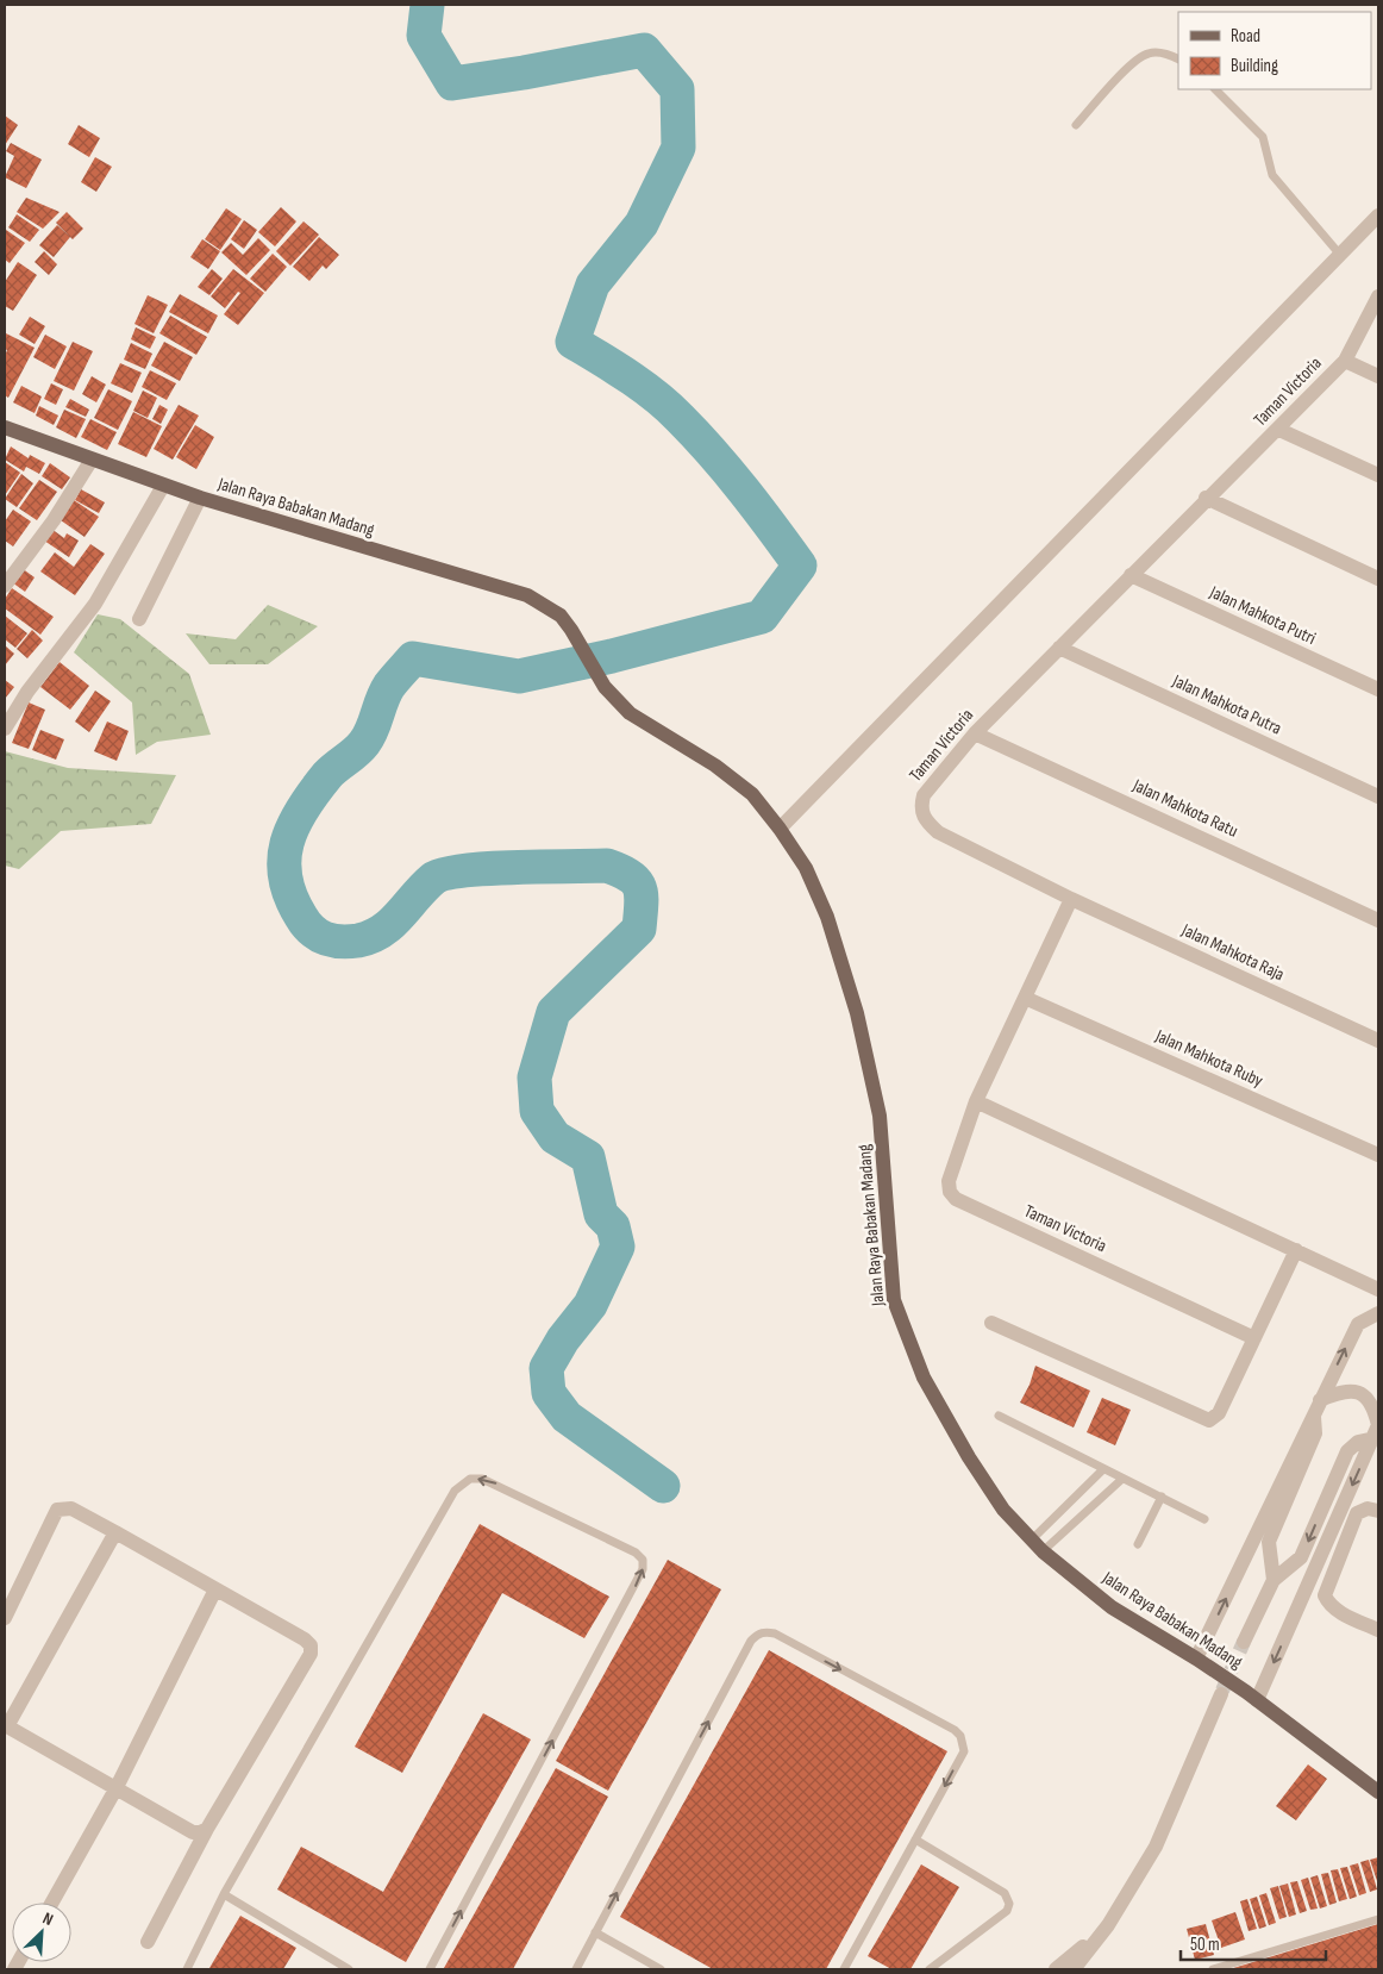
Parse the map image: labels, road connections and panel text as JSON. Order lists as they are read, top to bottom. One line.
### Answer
{"streets":{"main road":["Jalan Raya Babakan Madang"],"street":["Taman Victoria","Jalan Mahkota Putri","Jalan Mahkota Putra","Jalan Mahkota Ratu","Jalan Mahkota Raja","Jalan Mahkota Ruby"]},"crossings":[["Taman Victoria","Jalan Mahkota Putri"],["Taman Victoria","Jalan Mahkota Putra"],["Taman Victoria","Jalan Mahkota Ratu"],["Taman Victoria","Jalan Mahkota Raja"],["Taman Victoria","Jalan Mahkota Ruby"]],"legend":["Road","Building"],"scale_bar":"50 m","north":"top right"}
